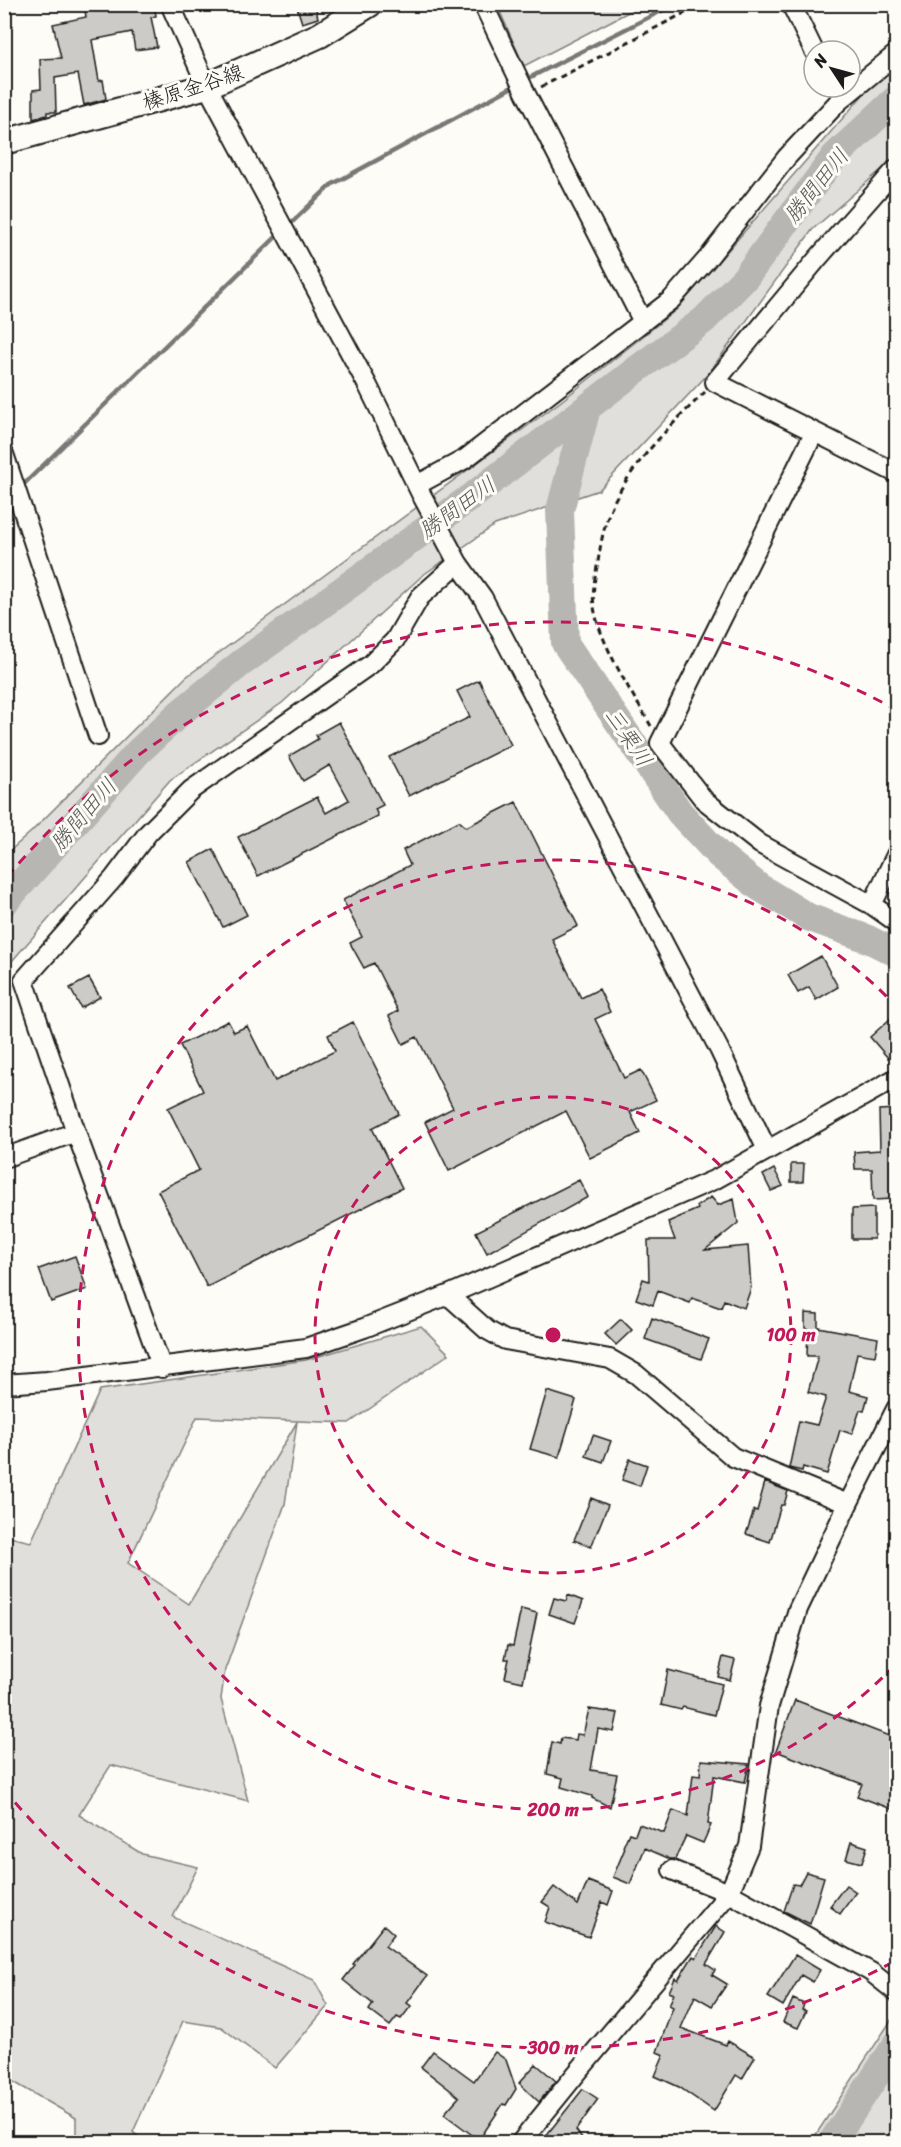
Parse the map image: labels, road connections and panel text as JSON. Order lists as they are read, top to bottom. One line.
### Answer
{"streets":{"main road":["榛原金谷線"]},"water":["勝間田川","三栗川"],"north":"top left","rings":["100 m","200 m","300 m"]}
